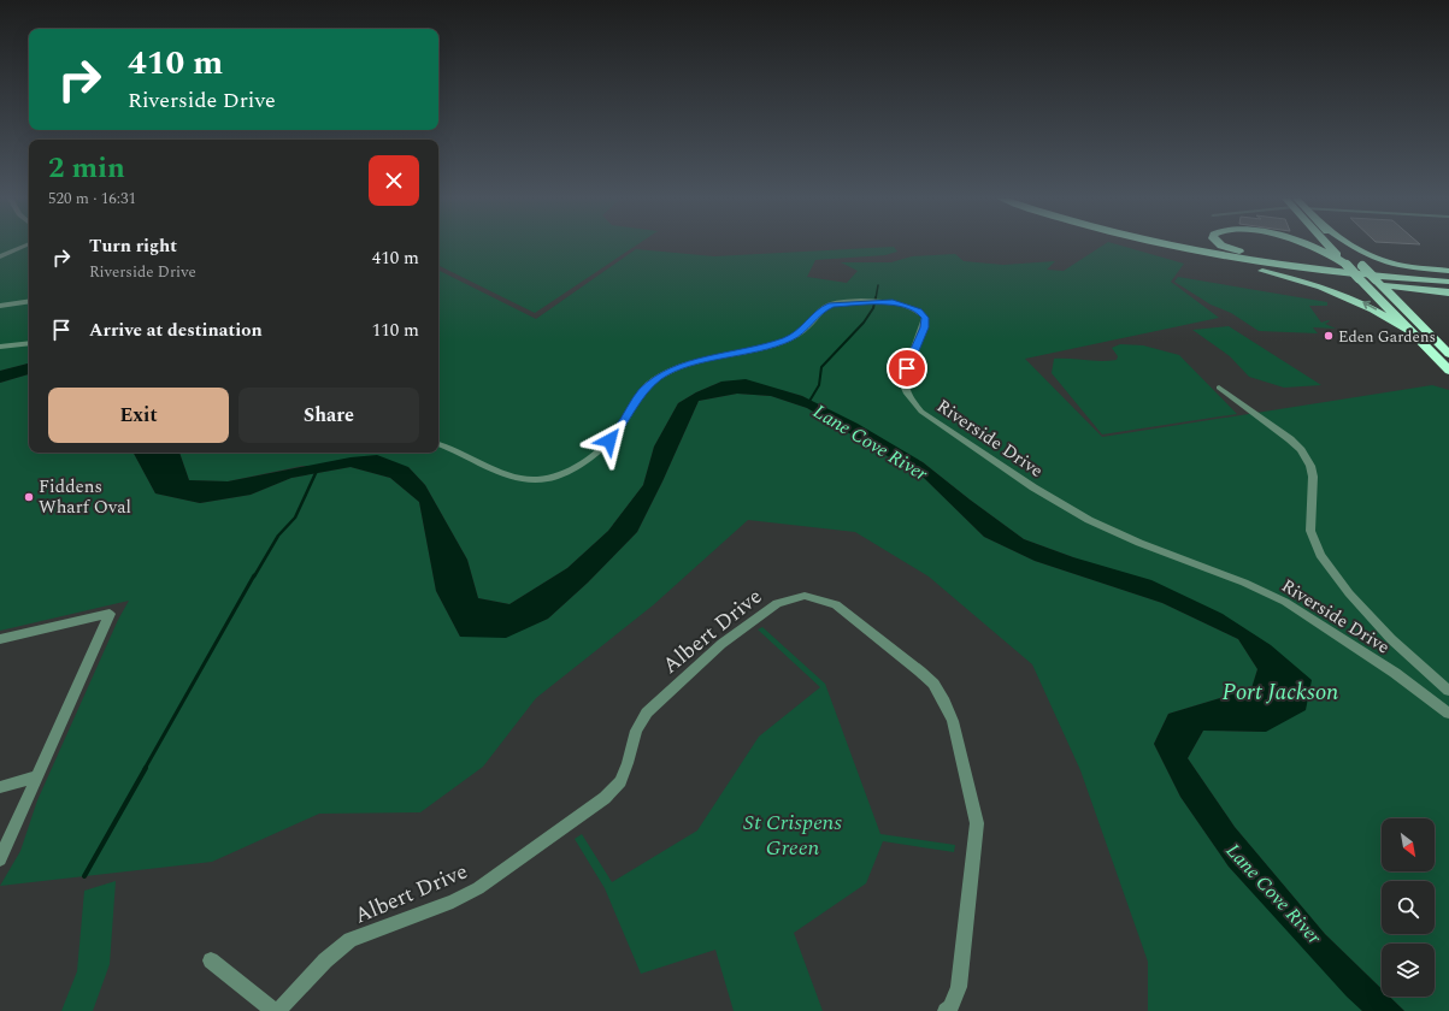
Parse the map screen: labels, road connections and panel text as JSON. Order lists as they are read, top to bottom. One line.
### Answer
{"streets":{"street":["Riverside Drive","Albert Drive"]},"water":["Lane Cove River","Port Jackson"],"parks":["St Crispens Green"],"places":["Eden Gardens","Fiddens Wharf Oval"],"north":"bottom right","page":{"turn":["410 m","Riverside Drive"],"heading":["2 min","520 m · 16:31"],"list":[{"name":"Turn right","note":"Riverside Drive","value":"410 m"},{"name":"Arrive at destination","value":"110 m"}],"buttons":["Exit","Share"]}}
